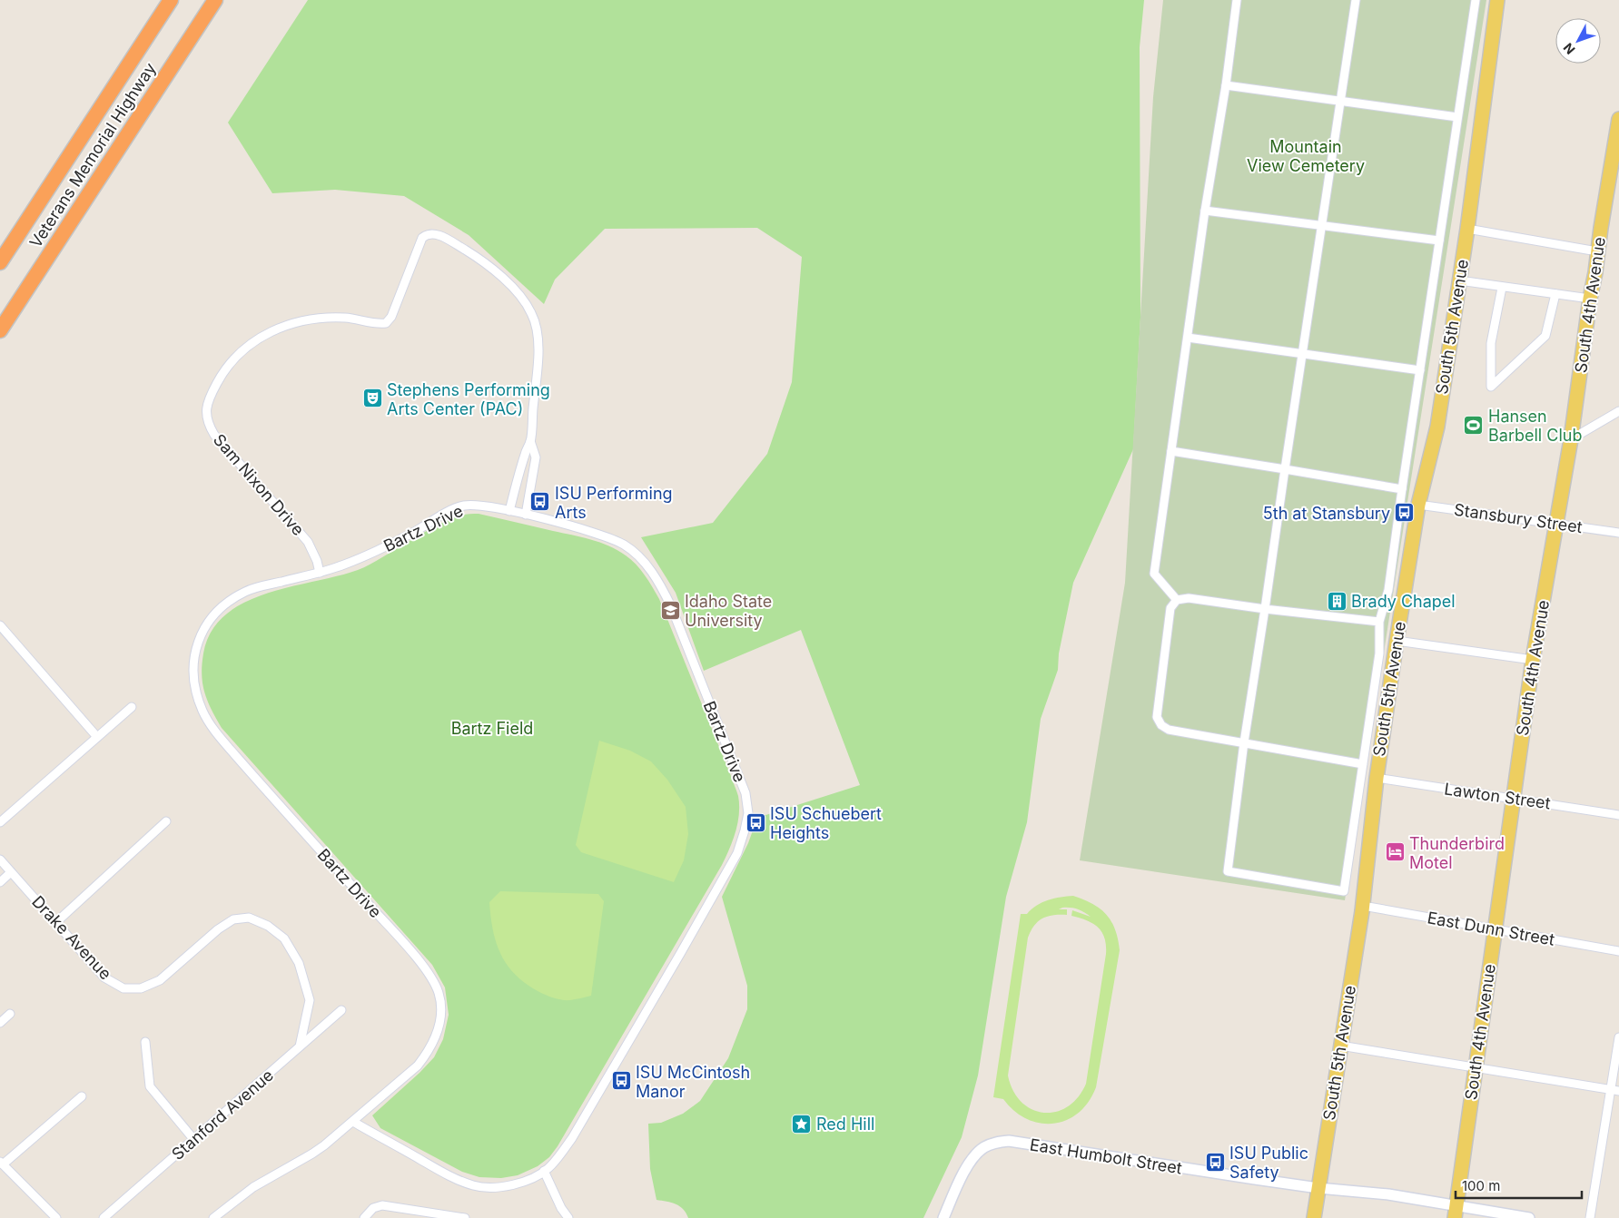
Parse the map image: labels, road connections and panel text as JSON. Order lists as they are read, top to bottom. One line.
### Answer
{"streets":{"highway":["Veterans Memorial Highway"],"main road":["South 4th Avenue","South 5th Avenue"],"street":["Sam Nixon Drive","Stansbury Street","Bartz Drive","Lawton Street","East Dunn Street","Drake Avenue","Stanford Avenue","East Humbolt Street"]},"crossings":[["South 4th Avenue","Stansbury Street"],["South 4th Avenue","Lawton Street"],["South 4th Avenue","East Dunn Street"],["South 4th Avenue","East Humbolt Street"],["South 5th Avenue","Stansbury Street"],["South 5th Avenue","Lawton Street"],["South 5th Avenue","East Dunn Street"],["South 5th Avenue","East Humbolt Street"],["Sam Nixon Drive","Bartz Drive"],["Drake Avenue","Stanford Avenue"]],"parks":["Mountain View Cemetery","Bartz Field"],"places":{"theatre":["Stephens Performing Arts Center (PAC)"],"sports":["Hansen Barbell Club"],"bus stop":["ISU Performing Arts","5th at Stansbury","ISU Schuebert Heights","ISU McCintosh Manor","ISU Public Safety"],"building":["Brady Chapel"],"school or university":["Idaho State University"],"hotel":["Thunderbird Motel"],"place":["Red Hill"]},"scale_bar":"100 m","north":"bottom left"}
